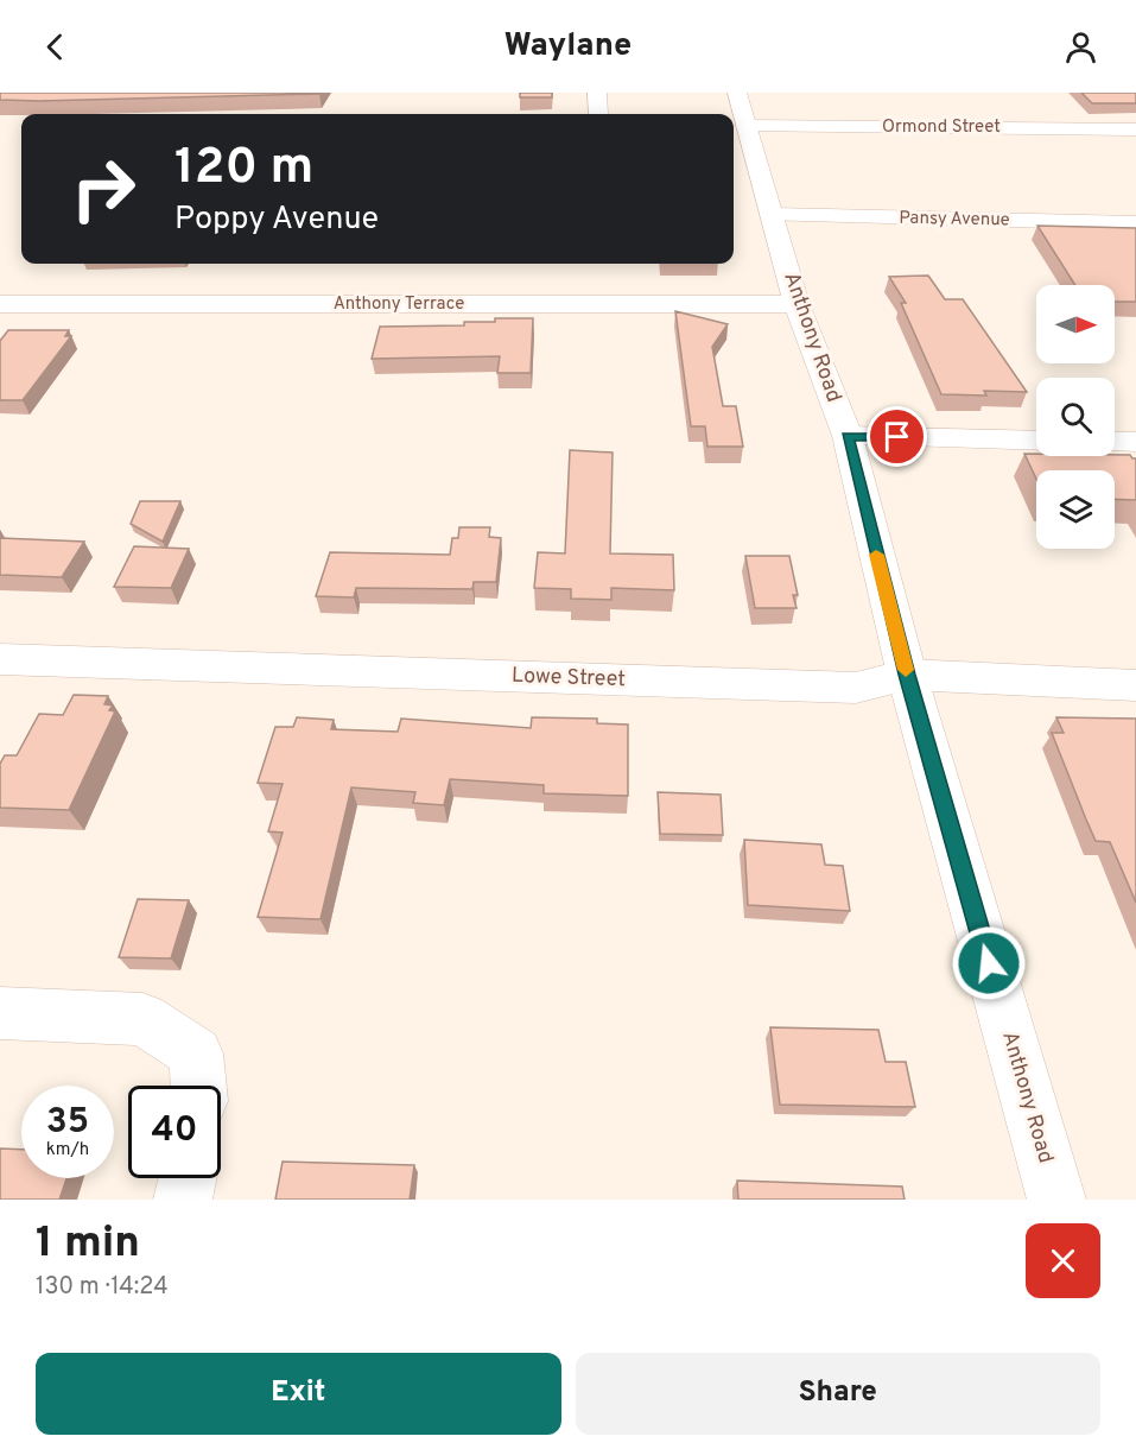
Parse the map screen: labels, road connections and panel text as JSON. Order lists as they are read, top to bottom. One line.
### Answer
{"streets":{"street":["Ormond Street","Pansy Avenue","Anthony Terrace","Anthony Road","Lowe Street"]},"crossings":[["Ormond Street","Anthony Road"],["Pansy Avenue","Anthony Road"],["Anthony Terrace","Anthony Road"],["Anthony Road","Lowe Street"]],"north":"right","page":{"header":"Waylane","turn":["120 m","Poppy Avenue"],"speed":"35 km/h","limit":"40","heading":["1 min","130 m · 14:24"],"buttons":["Exit","Share"]}}
